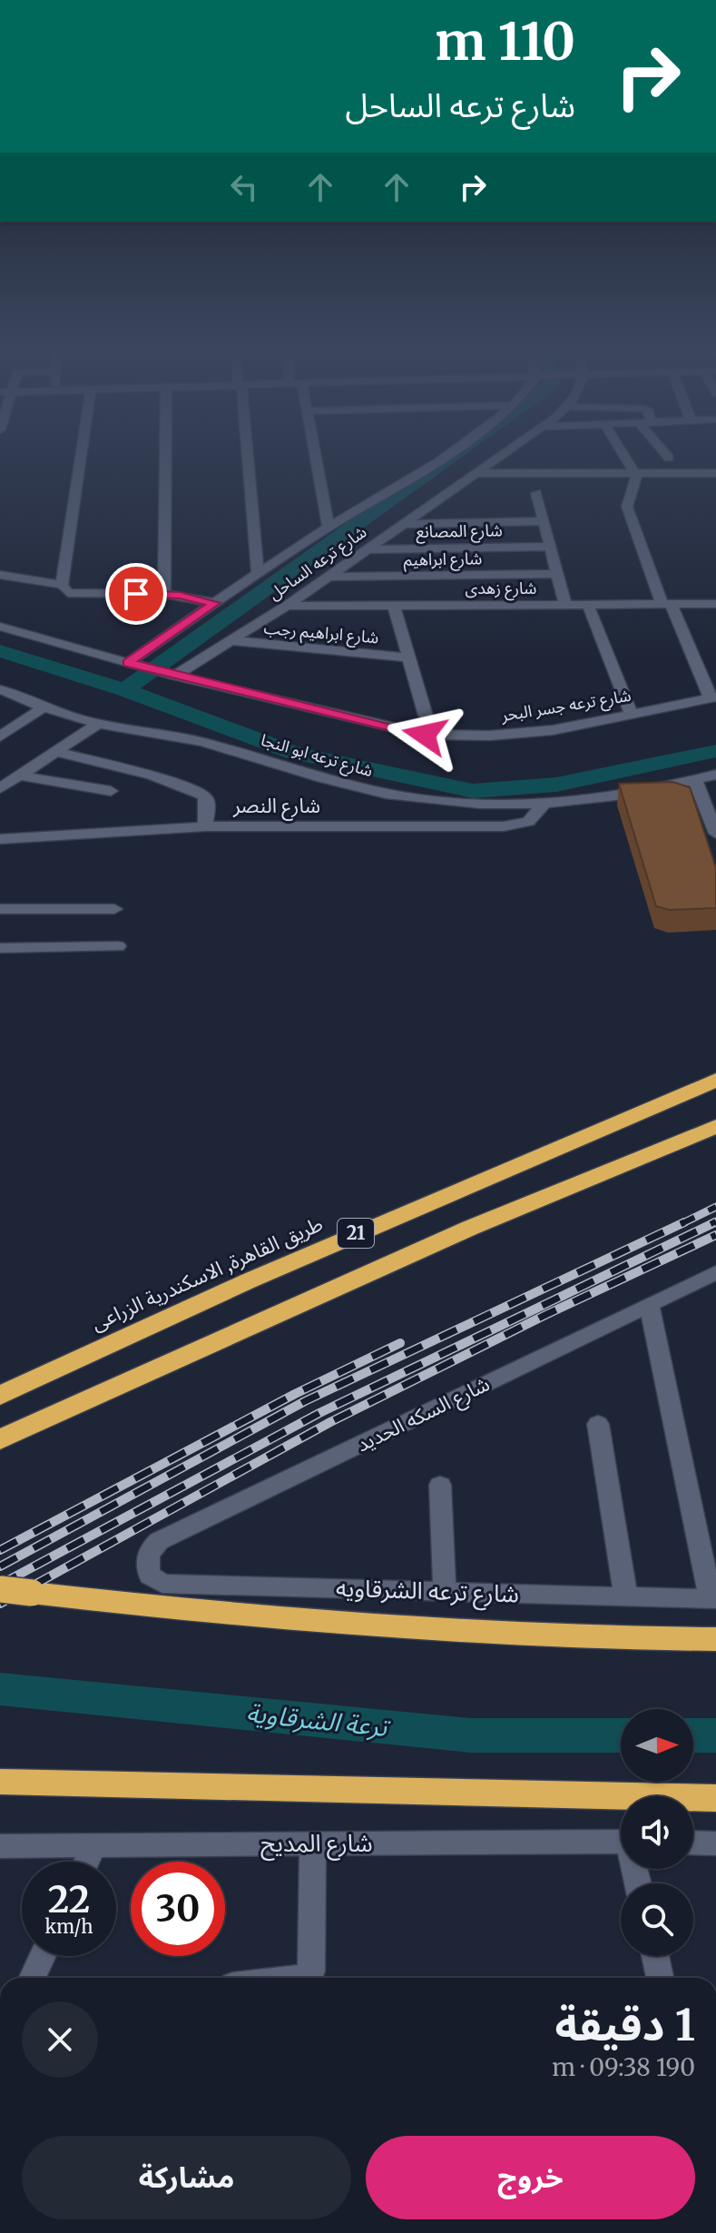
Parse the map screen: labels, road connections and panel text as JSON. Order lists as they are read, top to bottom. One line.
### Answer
{"streets":{"highway":["21","طريق القاهرة, الاسكندرية الزراعى"],"street":["شارع المصانع","شارع ابراهيم","شارع ترعه الساحل","شارع زهدى","شارع ابراهيم رجب","شارع ترعه جسر البحر","شارع ترعه ابو النجا","شارع النصر","شارع السكه الحديد","شارع ترعه الشرقاويه","شارع المديح"]},"crossings":[["شارع المصانع","شارع ترعه الساحل"],["شارع ابراهيم","شارع ترعه الساحل"],["شارع ترعه الساحل","شارع زهدى"],["شارع ترعه الساحل","شارع ابراهيم رجب"],["شارع ترعه الساحل","شارع ترعه جسر البحر"],["شارع ترعه ابو النجا","شارع النصر"],["شارع السكه الحديد","شارع ترعه الشرقاويه"]],"water":["ترعة الشرقاوية"],"north":"right","page":{"turn":["110 m","شارع ترعه الساحل"],"speed":"22 km/h","limit":"30","heading":["1 دقيقة","190 m · 09:38"],"buttons":["خروج","مشاركة"]}}
